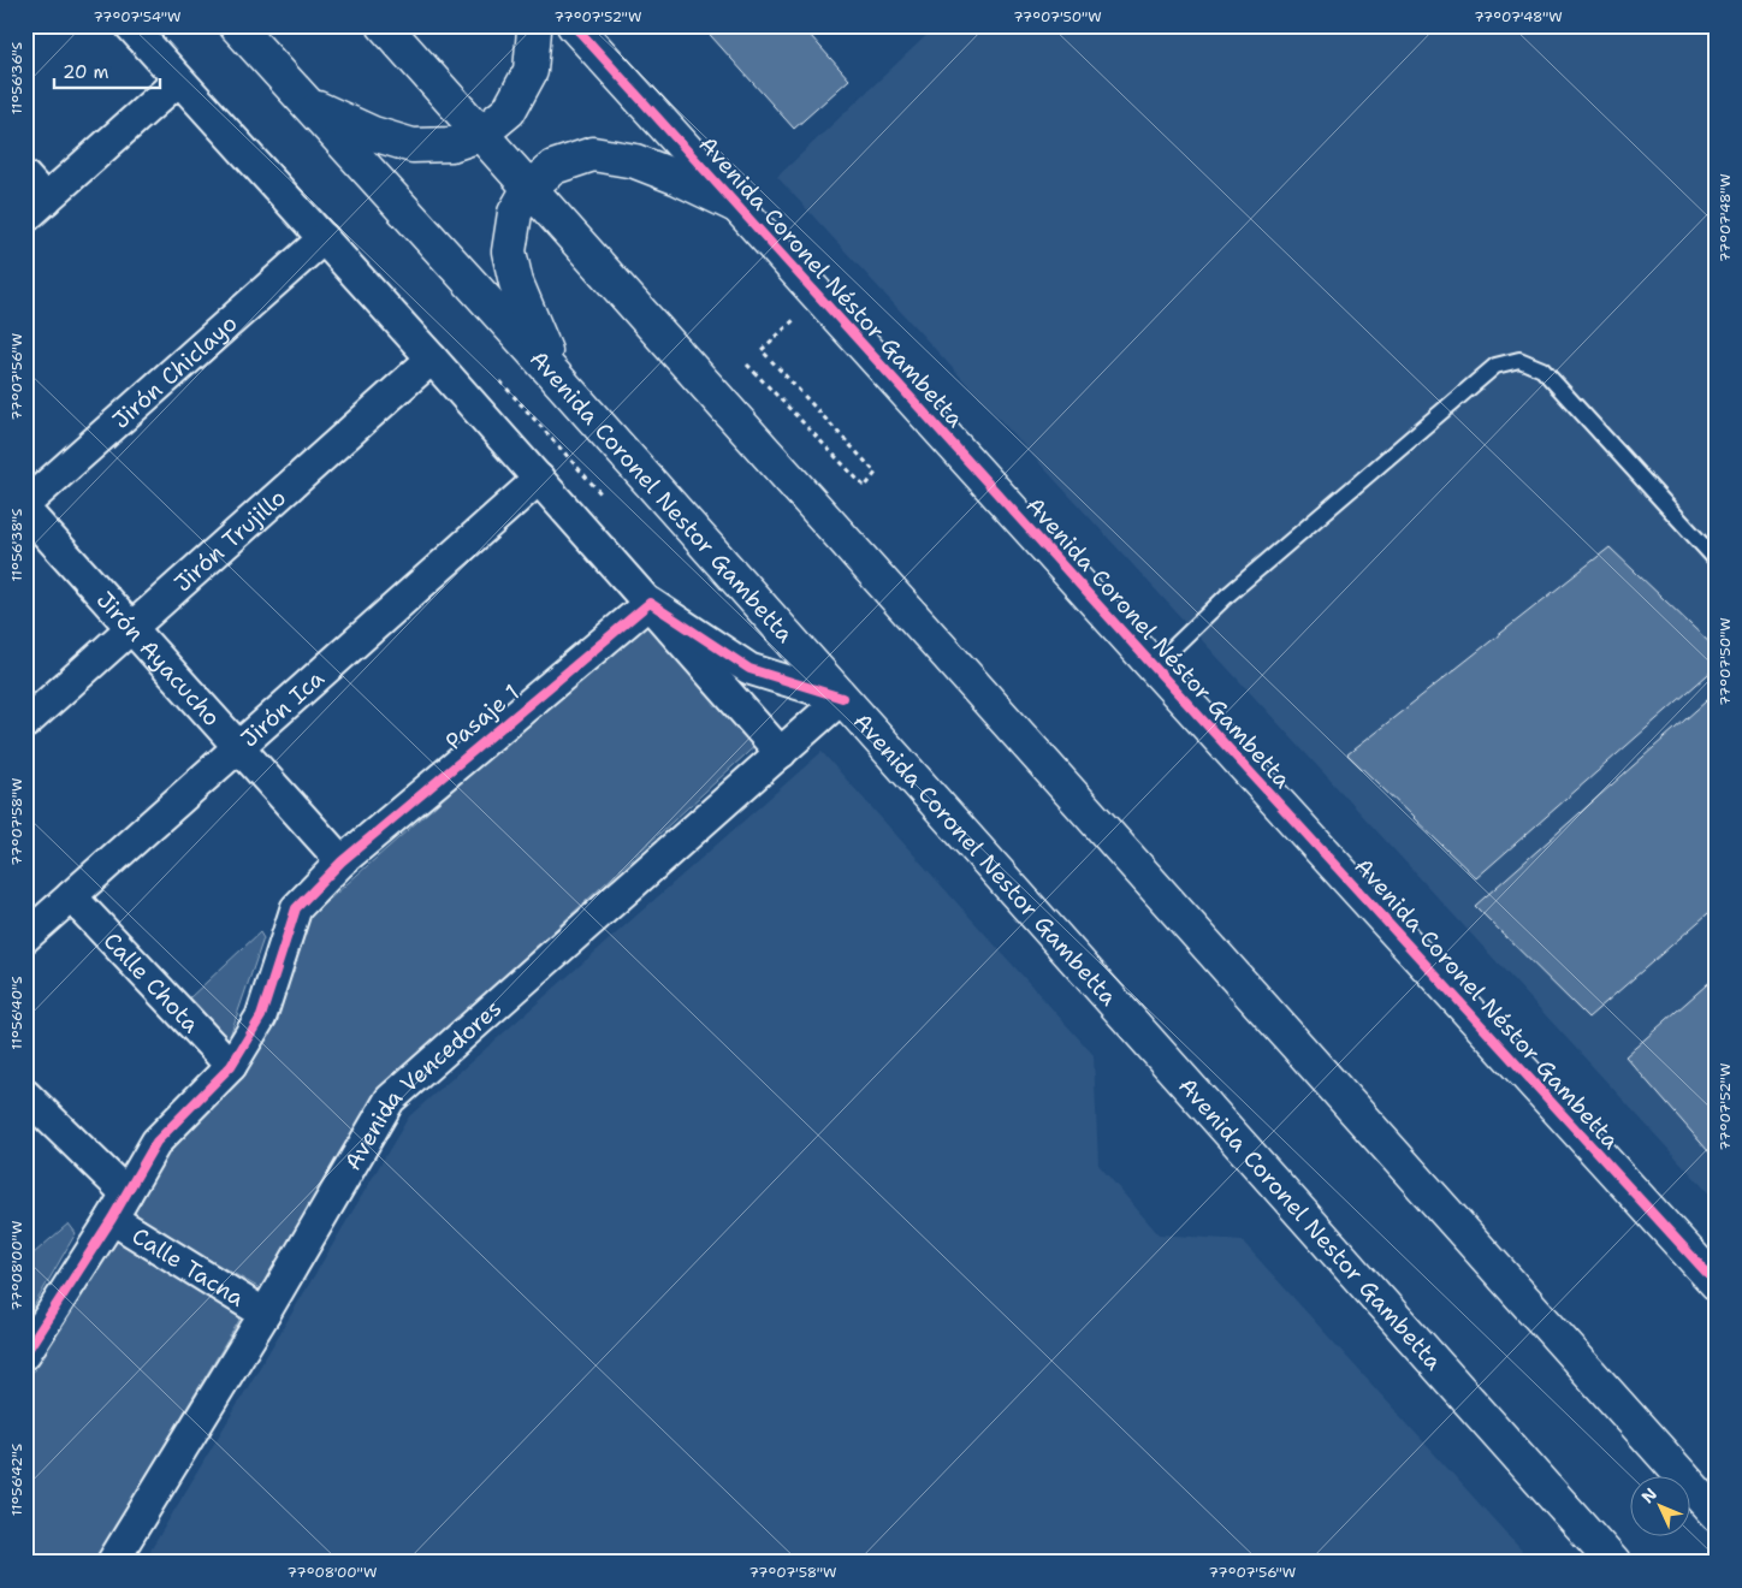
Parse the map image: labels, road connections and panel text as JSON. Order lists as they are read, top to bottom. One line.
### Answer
{"streets":{"main road":["Avenida Coronel Néstor Gambetta","Avenida Coronel Nestor Gambetta"],"street":["Jirón Chiclayo","Jirón Trujillo","Jirón Ayacucho","Jirón Ica","Pasaje 1","Calle Chota","Avenida Vencedores","Calle Tacna"]},"crossings":[["Avenida Coronel Nestor Gambetta","Avenida Vencedores"],["Jirón Trujillo","Jirón Ayacucho"],["Jirón Ayacucho","Jirón Ica"],["Jirón Ayacucho","Pasaje 1"],["Jirón Ica","Calle Chota"],["Pasaje 1","Calle Chota"],["Pasaje 1","Calle Tacna"],["Avenida Vencedores","Calle Tacna"]],"scale_bar":"20 m","north":"top left","coordinates":["77°07'54\"W","77°07'52\"W","77°07'50\"W","77°07'48\"W","11°56'36\"S","77°07'56\"W","11°56'38\"S","77°07'58\"W","11°56'40\"S","77°08'00\"W","11°56'42\"S"]}
